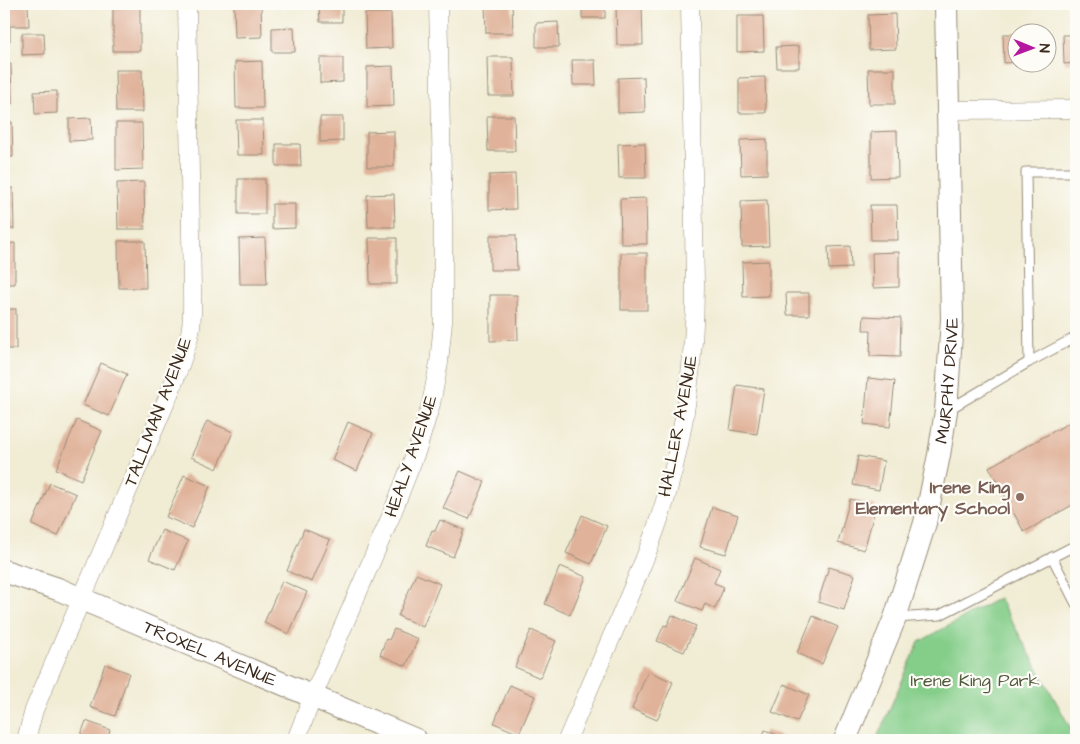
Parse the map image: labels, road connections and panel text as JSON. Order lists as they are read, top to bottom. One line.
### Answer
{"streets":{"street":["MURPHY DRIVE","TALLMAN AVENUE","HALLER AVENUE","HEALY AVENUE","TROXEL AVENUE"]},"crossings":[["TALLMAN AVENUE","TROXEL AVENUE"],["HEALY AVENUE","TROXEL AVENUE"]],"parks":["Irene King Park"],"places":["Irene King Elementary School"],"north":"right"}
